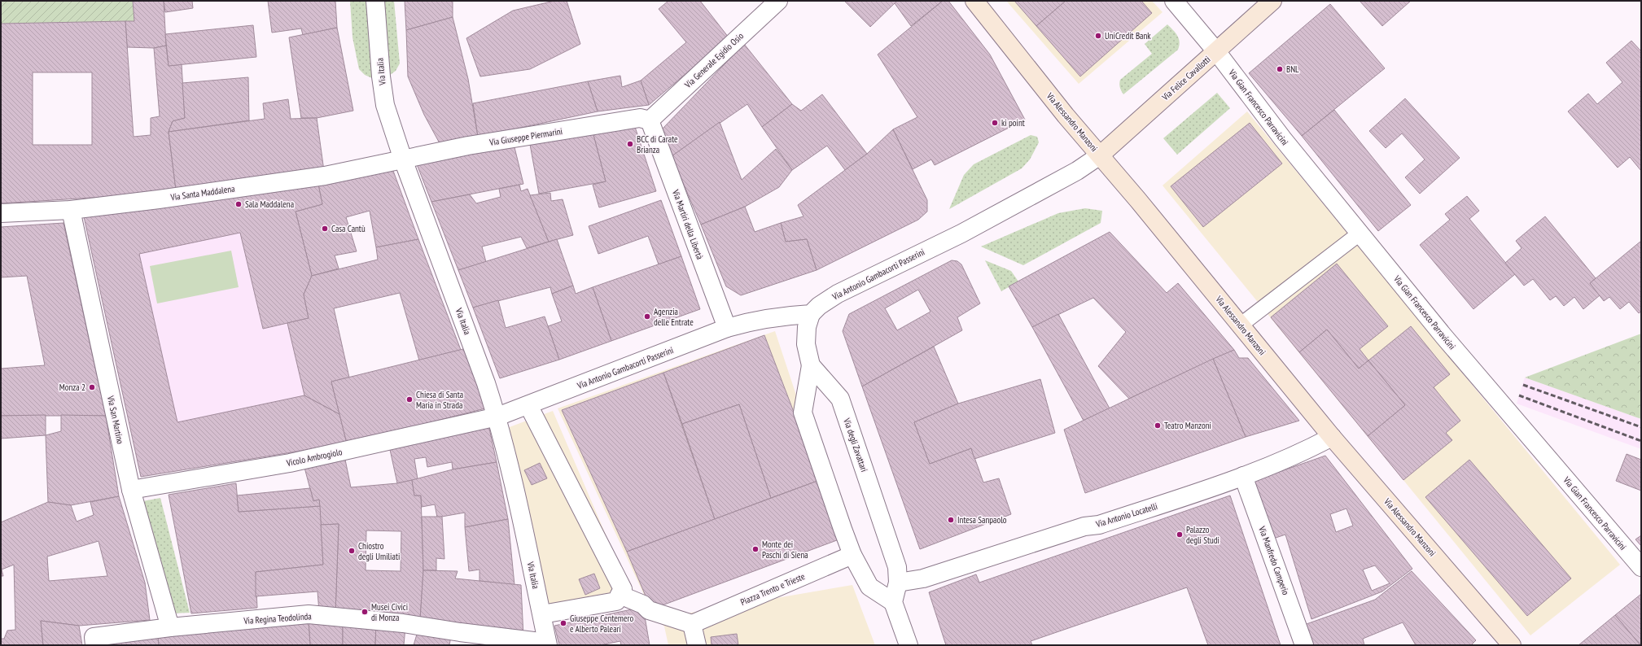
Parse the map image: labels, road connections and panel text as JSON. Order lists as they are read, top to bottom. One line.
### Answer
{"streets":{"street":["Via Generale Egidio Osio","Via Italia","Via Felice Cavallotti","Via Gian Francesco Parravicini","Via Alessandro Manzoni","Via Giuseppe Piermarini","Via Santa Maddalena","Via Martiri della Libertà","Via Antonio Gambacorti Passerini","Via San Martino","Via degli Zavattari","Vicolo Ambrogiolo","Via Antonio Locatelli","Via Manfredo Camperio","Piazza Trento e Trieste","Via Regina Teodolinda"]},"crossings":[["Via Generale Egidio Osio","Via Giuseppe Piermarini"],["Via Generale Egidio Osio","Via Martiri della Libertà"],["Via Italia","Via Giuseppe Piermarini"],["Via Italia","Via Santa Maddalena"],["Via Italia","Vicolo Ambrogiolo"],["Via Italia","Via Regina Teodolinda"],["Via Felice Cavallotti","Via Gian Francesco Parravicini"],["Via Felice Cavallotti","Via Alessandro Manzoni"],["Via Felice Cavallotti","Via Antonio Gambacorti Passerini"],["Via Alessandro Manzoni","Via Antonio Gambacorti Passerini"],["Via Alessandro Manzoni","Via Antonio Locatelli"],["Via Giuseppe Piermarini","Via Santa Maddalena"],["Via Giuseppe Piermarini","Via Martiri della Libertà"],["Via Santa Maddalena","Via San Martino"],["Via Martiri della Libertà","Via Antonio Gambacorti Passerini"],["Via Antonio Gambacorti Passerini","Via degli Zavattari"],["Via Antonio Gambacorti Passerini","Vicolo Ambrogiolo"],["Via San Martino","Vicolo Ambrogiolo"],["Via San Martino","Via Regina Teodolinda"],["Via degli Zavattari","Via Antonio Locatelli"],["Via Antonio Locatelli","Via Manfredo Camperio"]],"places":["UniCredit Bank","BNL","ki point","BCC di Carate Brianza","Sala Maddalena","Casa Cantù","Agenzia delle Entrate","Monza 2","Chiesa di Santa Maria in Strada","Teatro Manzoni","Intesa Sanpaolo","Palazzo degli Studi","Monte dei Paschi di Siena","Chiostro degli Umiliati","Musei Civici di Monza","Giuseppe Centemero e Alberto Paleari"]}
